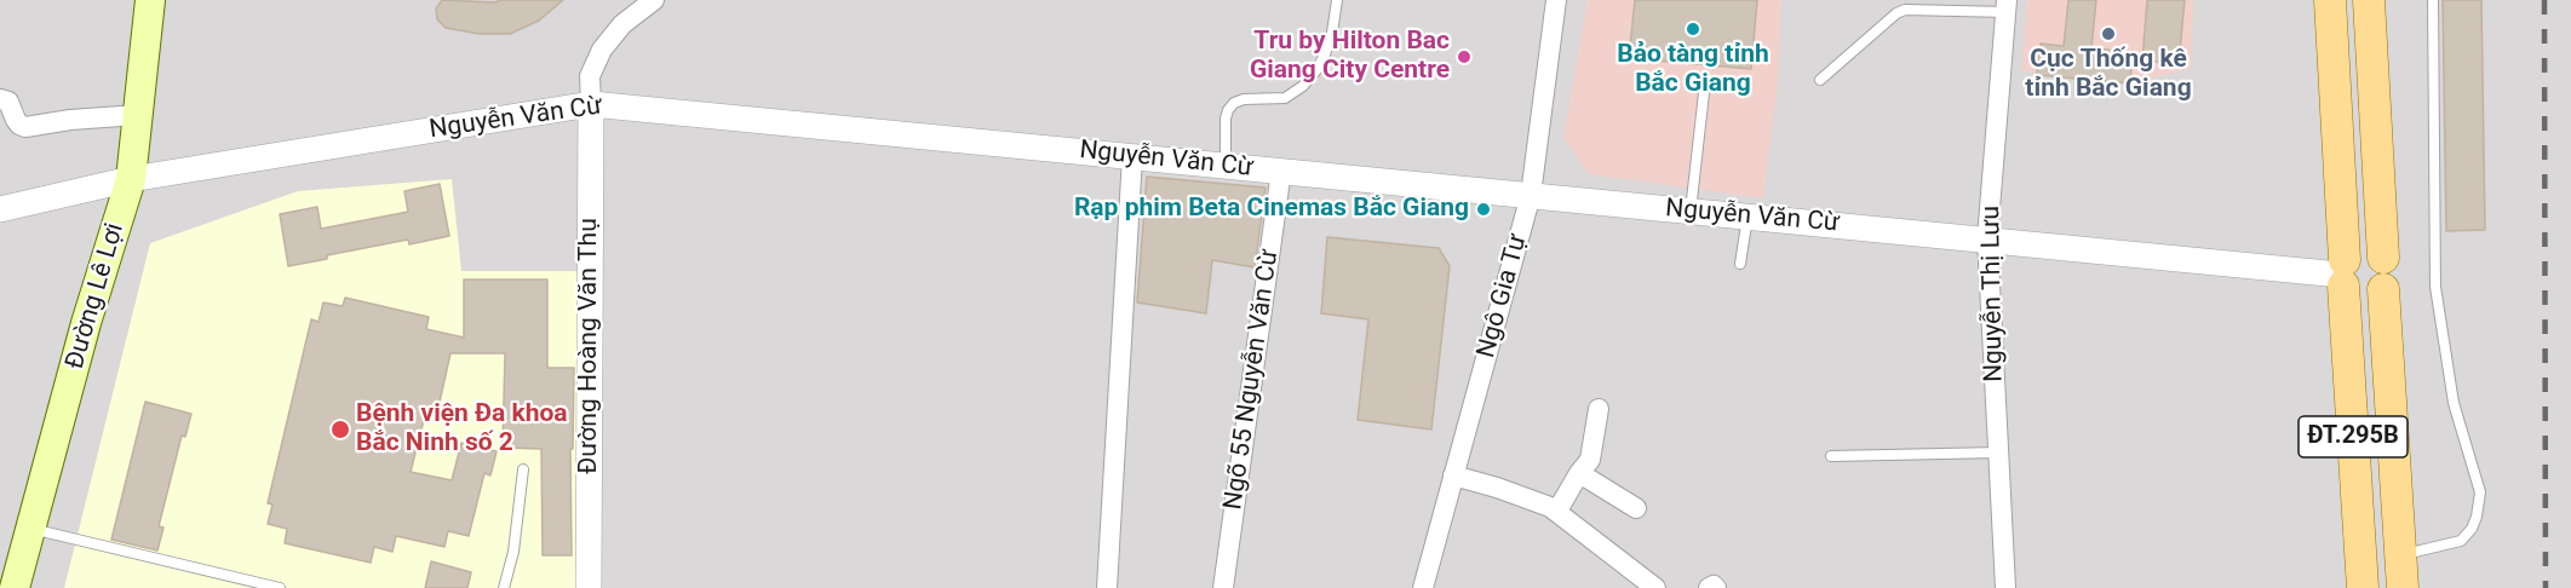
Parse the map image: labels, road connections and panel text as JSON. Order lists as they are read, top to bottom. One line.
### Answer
{"streets":{"main road":["Đường Lê Lợi","ĐT.295B"],"street":["Nguyễn Văn Cừ","Nguyễn Thị Lưu","Ngô Gia Tự","Đường Hoàng Văn Thụ","Ngõ 55 Nguyễn Văn Cừ"]},"crossings":[["Nguyễn Văn Cừ","Nguyễn Thị Lưu"],["Nguyễn Văn Cừ","Đường Lê Lợi"],["Nguyễn Văn Cừ","Ngô Gia Tự"],["Nguyễn Văn Cừ","Đường Hoàng Văn Thụ"],["Nguyễn Văn Cừ","Ngõ 55 Nguyễn Văn Cừ"],["Nguyễn Văn Cừ","ĐT.295B"]],"places":["Bảo tàng tỉnh Bắc Giang","Cục Thống kê tỉnh Bắc Giang","Tru by Hilton Bac Giang City Centre","Rạp phim Beta Cinemas Bắc Giang","Bệnh viện Đa khoa Bắc Ninh số 2"]}
